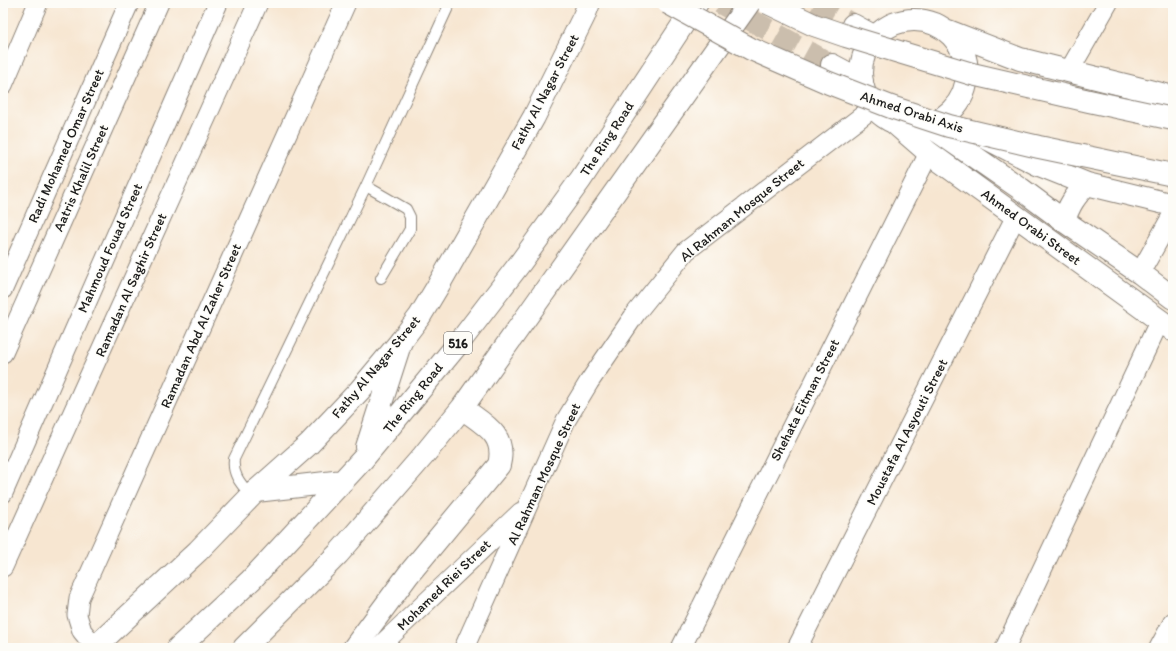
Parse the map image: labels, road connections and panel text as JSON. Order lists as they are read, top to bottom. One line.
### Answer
{"streets":{"main road":["Fathy Al Nagar Street","Ahmed Orabi Axis","The Ring Road","Ahmed Orabi Street","516"],"street":["Radi Mohamed Omar Street","Aatris Khalil Street","Al Rahman Mosque Street","Mahmoud Fouad Street","Ramadan Al Saghir Street","Ramadan Abd Al Zaher Street","Shehata Eitman Street","Moustafa Al Asyouti Street","Mohamed Riei Street"]},"crossings":[["Fathy Al Nagar Street","Ramadan Abd Al Zaher Street"],["Al Rahman Mosque Street","Ahmed Orabi Street"],["Al Rahman Mosque Street","Mohamed Riei Street"],["Ahmed Orabi Street","Shehata Eitman Street"],["Ahmed Orabi Street","Moustafa Al Asyouti Street"]]}
